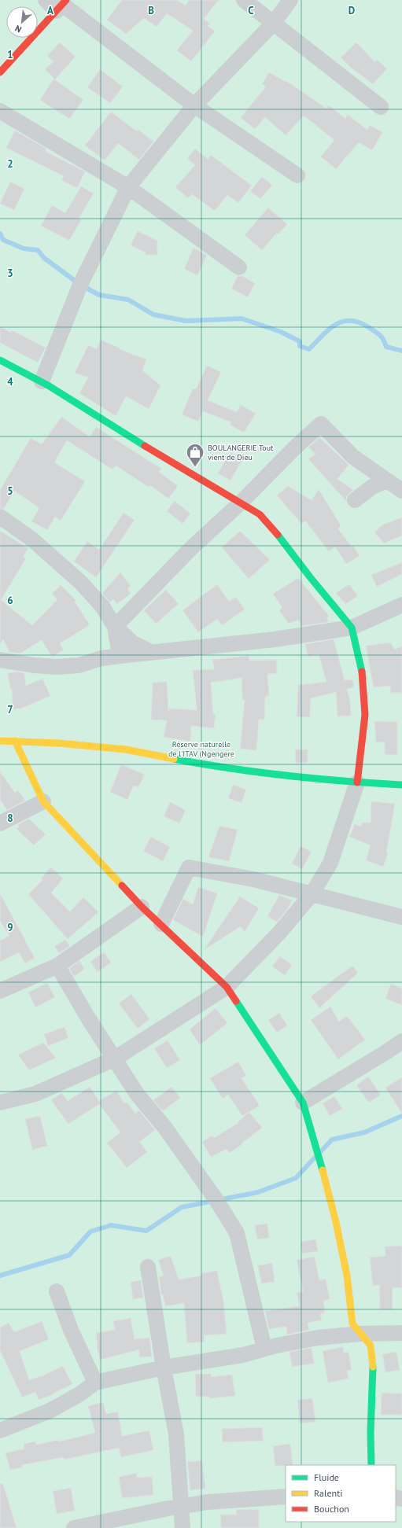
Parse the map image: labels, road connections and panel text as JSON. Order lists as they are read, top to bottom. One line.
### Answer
{"parks":["Réserve naturelle de l'ITAV (Ngengere"],"places":{"shop":["BOULANGERIE Tout vient de Dieu"]},"legend":["Fluide","Ralenti","Bouchon"],"north":"bottom left","grid":{"columns":["A","B","C","D"],"rows":["1","2","3","4","5","6","7","8","9"]}}
